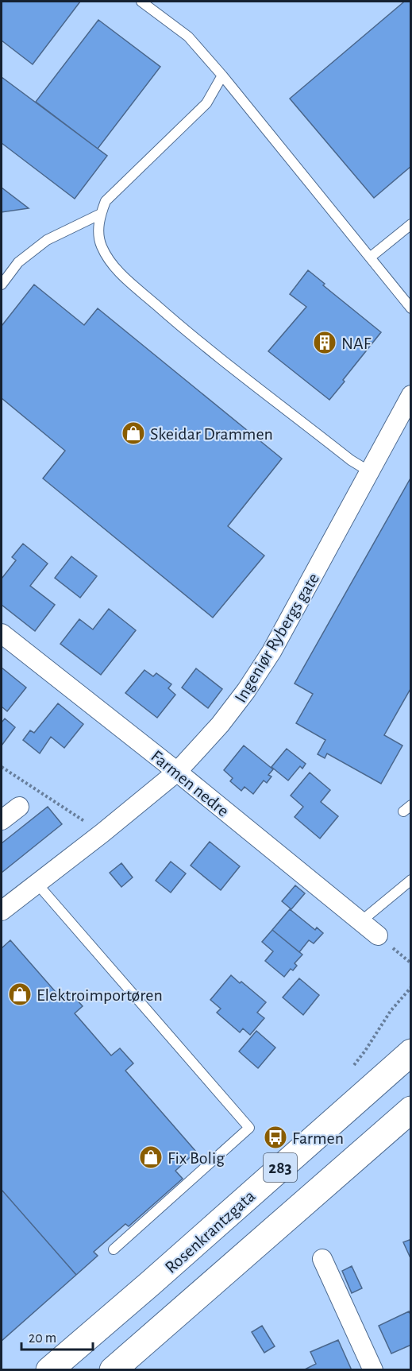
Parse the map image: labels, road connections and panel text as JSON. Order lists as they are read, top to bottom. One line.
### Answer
{"streets":{"main road":["283","Rosenkrantzgata"],"street":["Ingeniør Rybergs gate","Farmen nedre"]},"crossings":[["Ingeniør Rybergs gate","Farmen nedre"]],"places":{"building":["NAF"],"shop":["Skeidar Drammen","Elektroimportøren","Fix Bolig"],"bus stop":["Farmen"]},"scale_bar":"20 m"}
